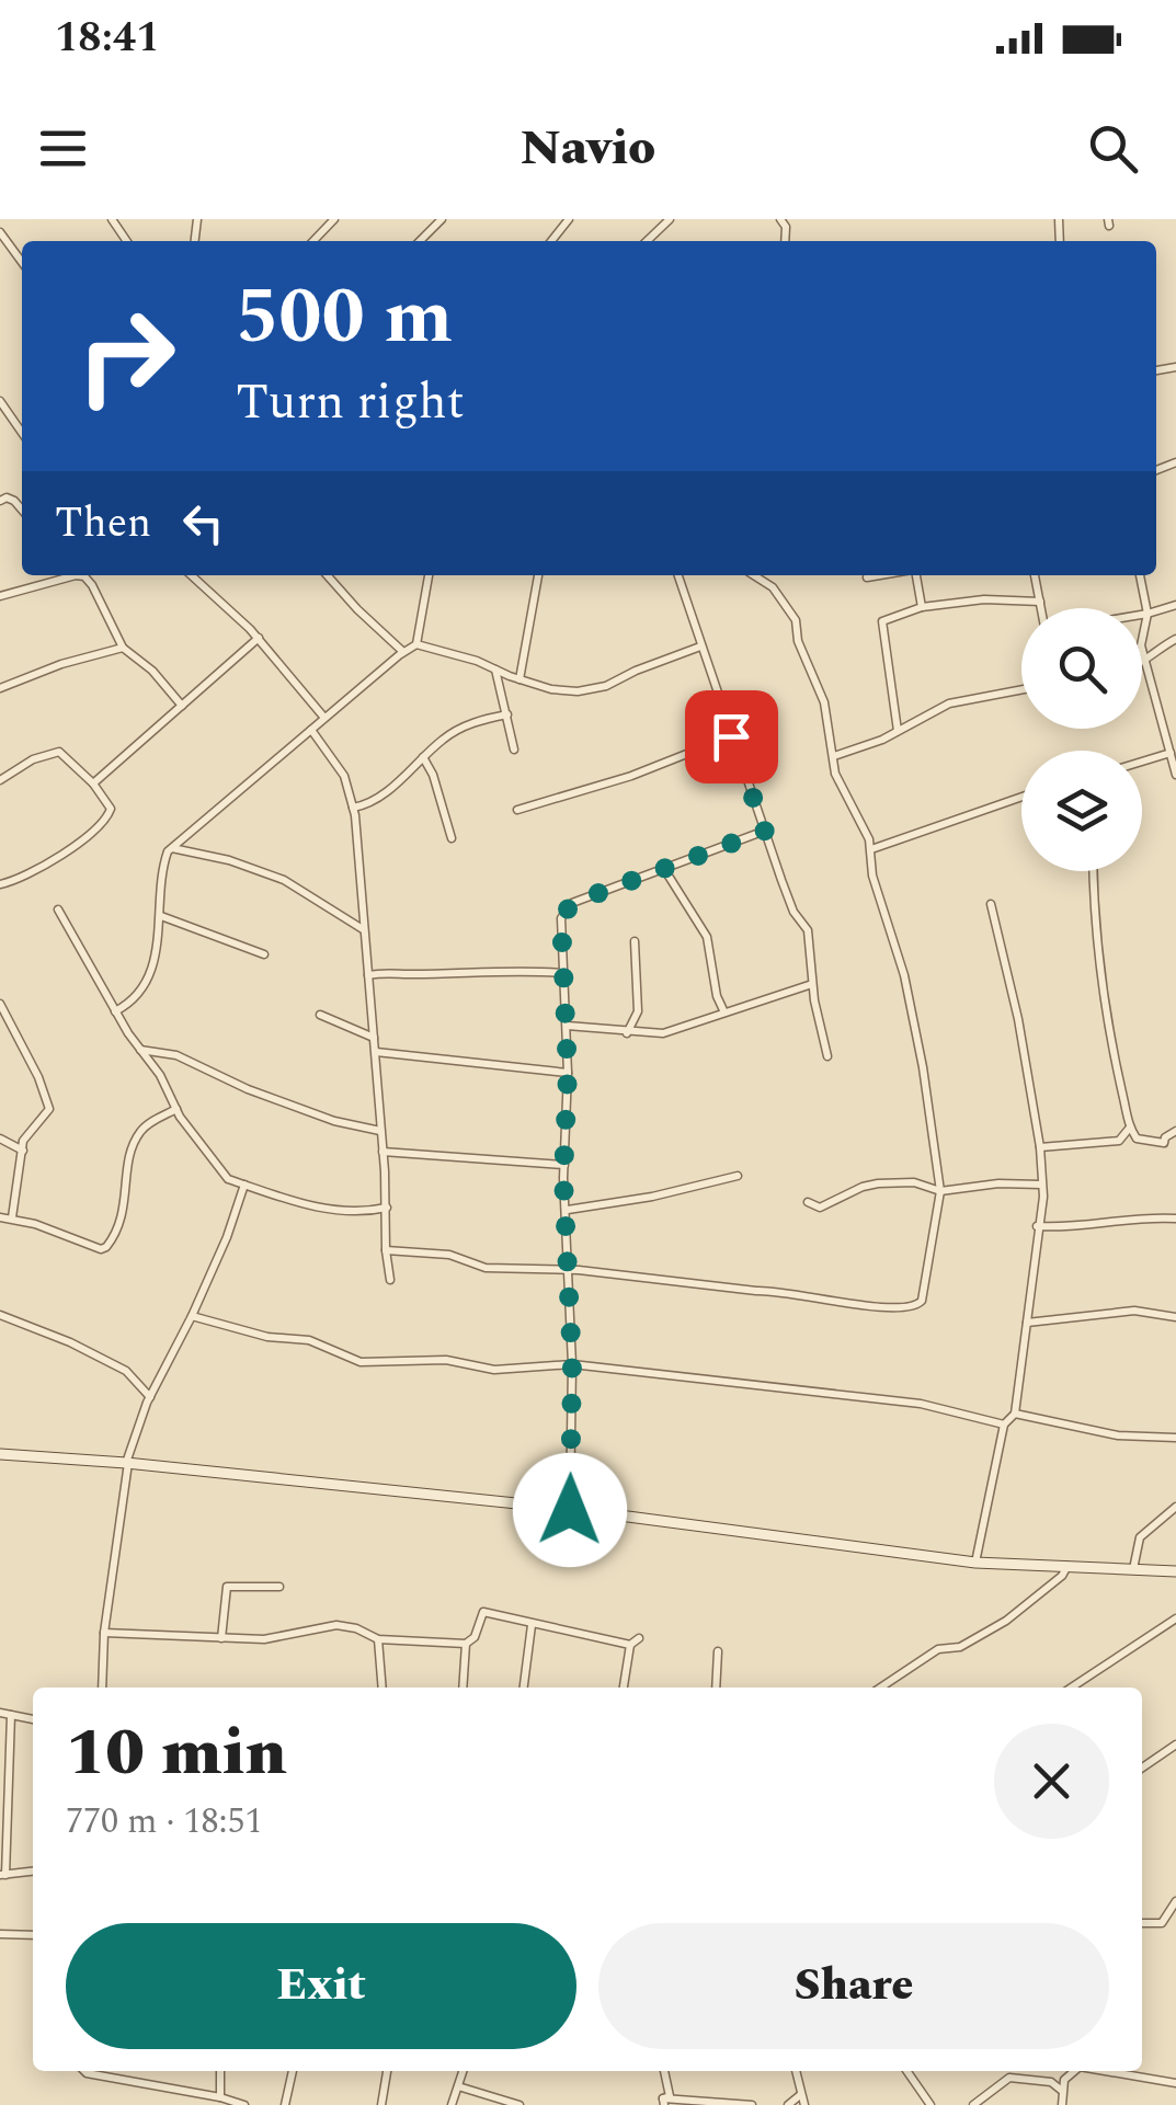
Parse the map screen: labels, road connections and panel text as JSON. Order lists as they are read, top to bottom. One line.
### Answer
{"page":{"status":"18:41","header":"Navio","turn":["500 m","Turn right"],"then":"Then","heading":["10 min","770 m · 18:51"],"buttons":["Exit","Share"]}}
